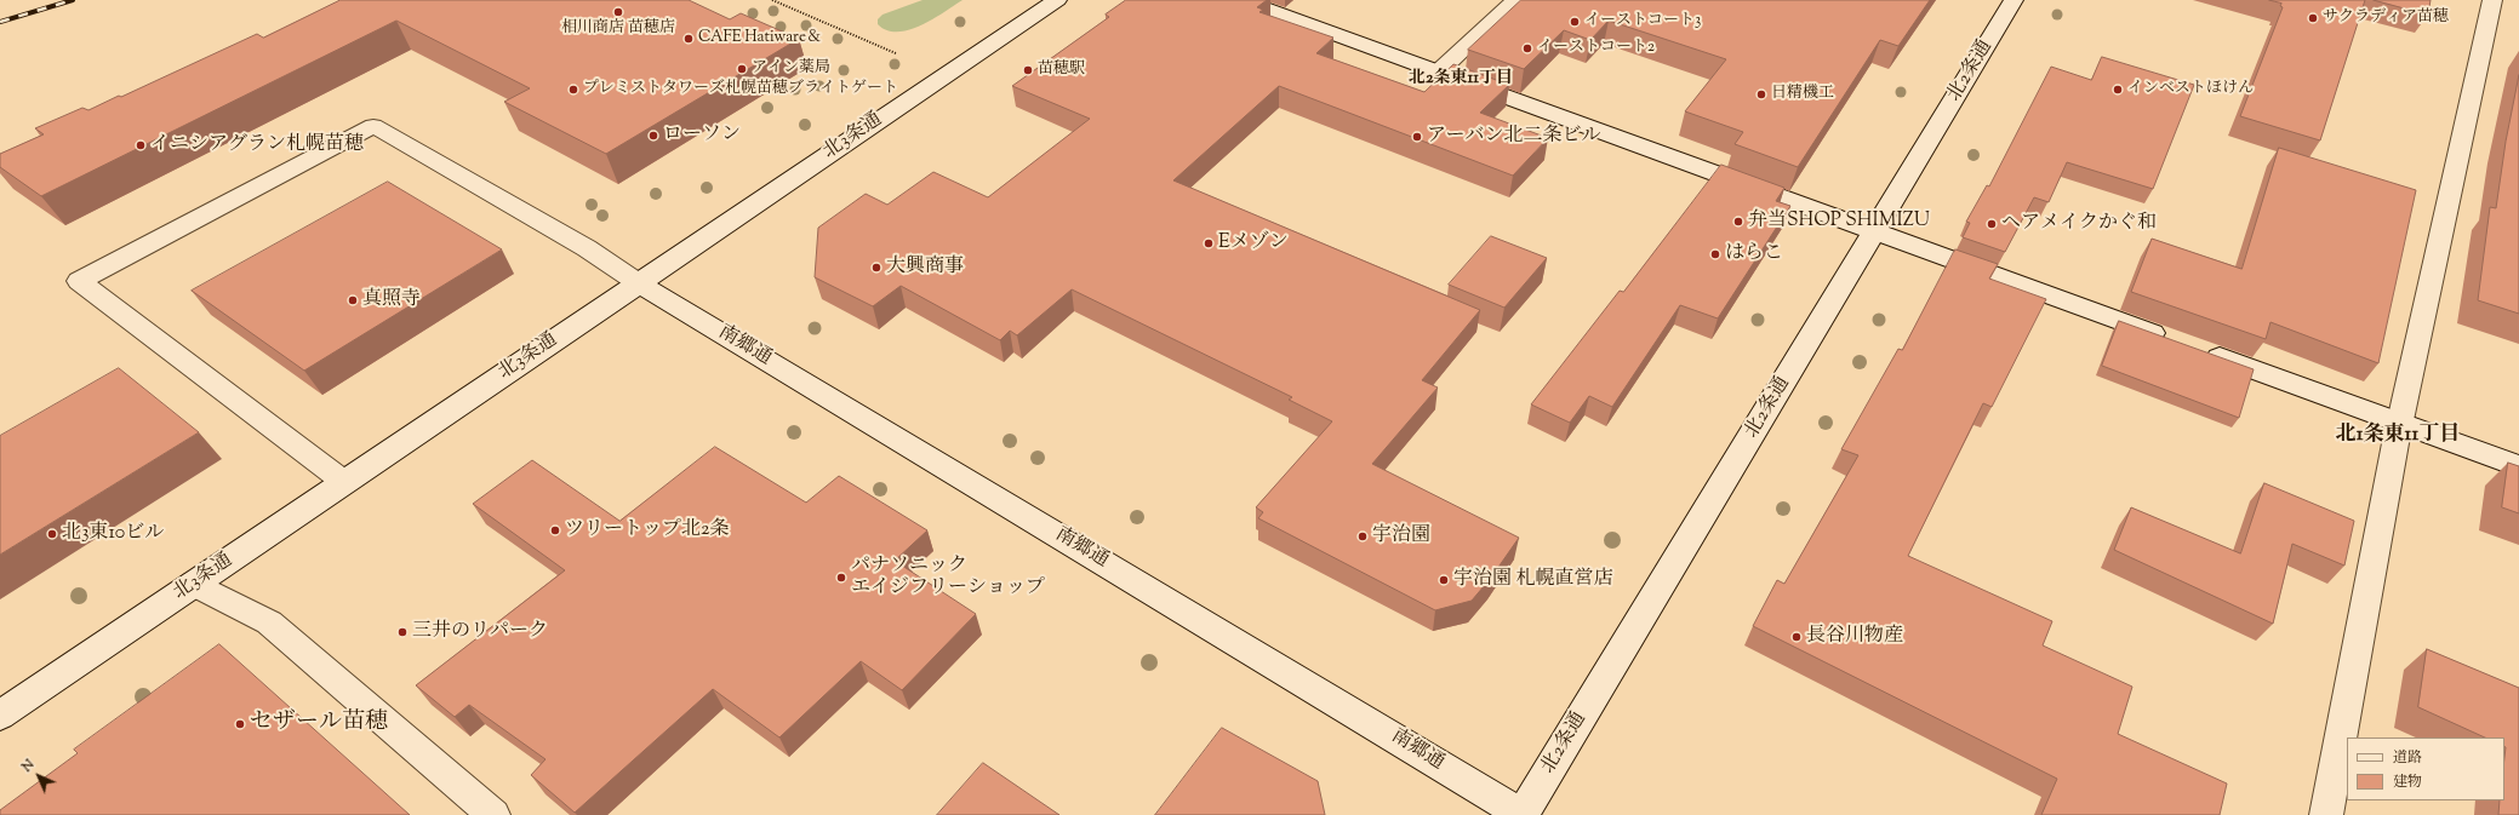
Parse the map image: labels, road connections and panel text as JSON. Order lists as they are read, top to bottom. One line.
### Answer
{"streets":{"street":["北2条通","北3条通","南郷通"]},"crossings":[["北2条通","南郷通"],["北3条通","南郷通"]],"districts":["北2条東11丁目","北1条東11丁目"],"places":["相川商店 苗穂店","サクラディア苗穂","イーストコート3","CAFE Hatiware＆","イーストコート2","アイン薬局","苗穂駅","プレミストタワーズ札幌苗穂ブライトゲート","インベストほけん","日精機工","ローソン","アーバン北二条ビル","イニシアグラン札幌苗穂","弁当SHOP SHIMIZU","ヘアメイクかぐ和","Eメゾン","はらこ","大興商事","真照寺","ツリートップ北2条","北3東10ビル","宇治園","パナソニック エイジフリーショップ","宇治園 札幌直営店","三井のリパーク","長谷川物産","セザール苗穂"],"legend":["道路","建物"],"north":"top left"}
